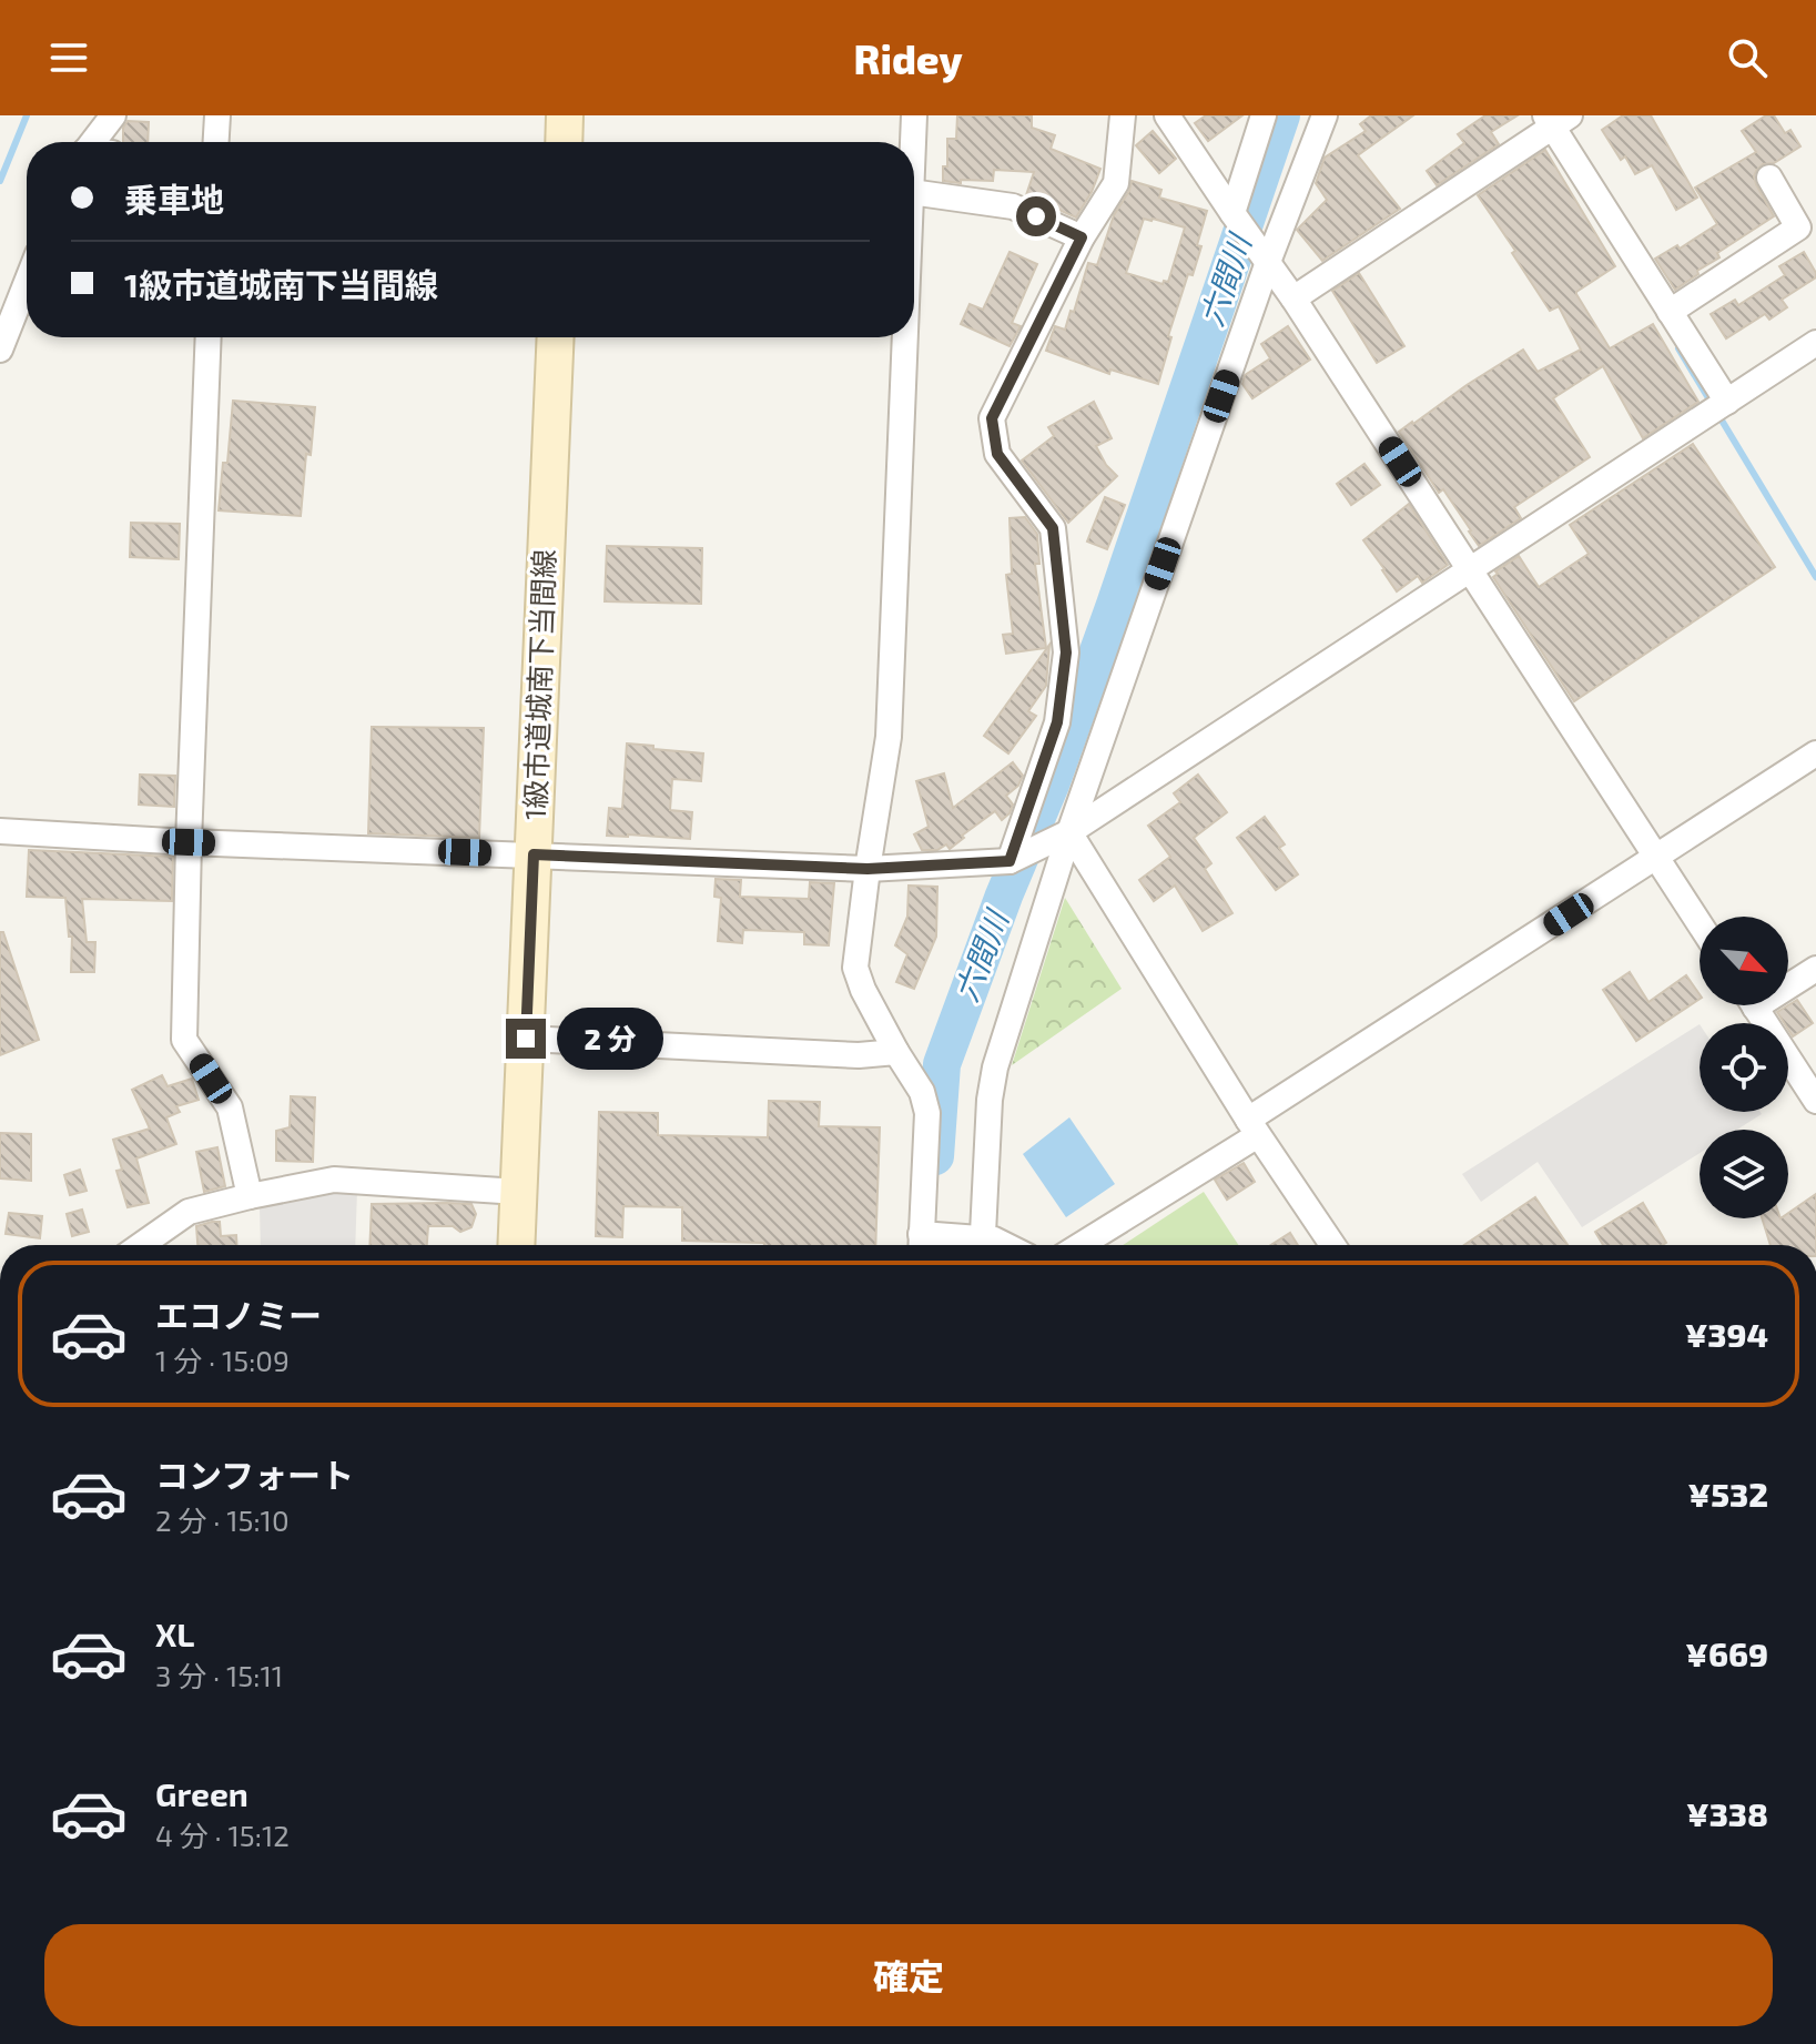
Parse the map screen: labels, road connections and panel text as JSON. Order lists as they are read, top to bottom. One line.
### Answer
{"streets":{"street":["1級市道城南下当間線"]},"water":["六間川"],"north":"bottom right","page":{"header":"Ridey","banner":["乗車地","1級市道城南下当間線"],"bubble":"2 分","list":[{"name":"エコノミー","note":"1 分 · 15:09","value":"¥394"},{"name":"コンフォート","note":"2 分 · 15:10","value":"¥532"},{"name":"XL","note":"3 分 · 15:11","value":"¥669"},{"name":"Green","note":"4 分 · 15:12","value":"¥338"}],"buttons":"確定"}}
